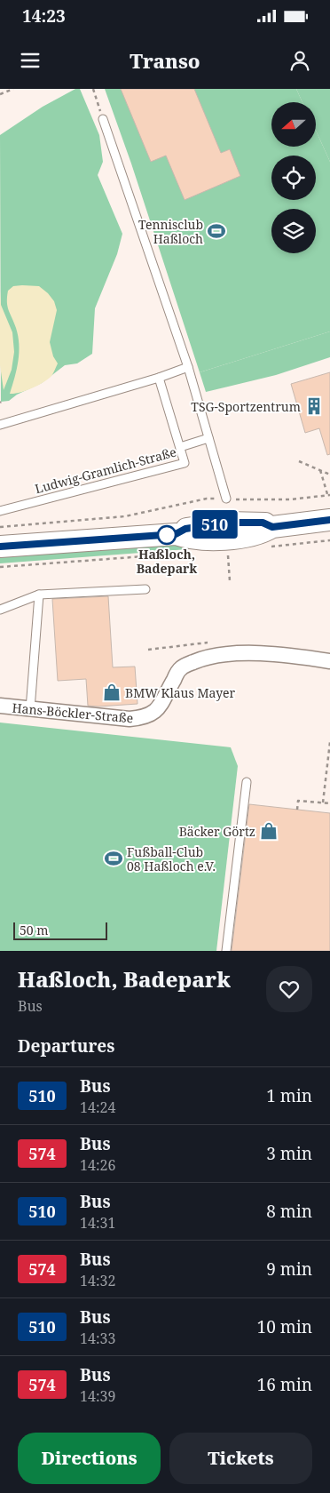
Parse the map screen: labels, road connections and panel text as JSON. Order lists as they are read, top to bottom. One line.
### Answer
{"streets":{"street":["Hans-Böckler-Straße"],"lane":["Ludwig-Gramlich-Straße"]},"places":{"sports":["Tennisclub Haßloch","Fußball-Club 08 Haßloch e.V."],"building":["TSG-Sportzentrum"],"other":["Haßloch, Badepark"],"shop":["BMW Klaus Mayer","Bäcker Görtz"]},"lines":["bus line 510"],"scale_bar":"50 m","north":"left","page":{"status":"14:23","header":"Transo","on_map":"510","scale":"50 m","heading":[["Haßloch, Badepark","Bus"],"Departures"],"list":[{"mark":"510","name":"Bus","note":"14:24","value":"1 min"},{"mark":"574","name":"Bus","note":"14:26","value":"3 min"},{"mark":"510","name":"Bus","note":"14:31","value":"8 min"},{"mark":"574","name":"Bus","note":"14:32","value":"9 min"},{"mark":"510","name":"Bus","note":"14:33","value":"10 min"},{"mark":"574","name":"Bus","note":"14:39","value":"16 min"}],"buttons":["Directions","Tickets"]}}
